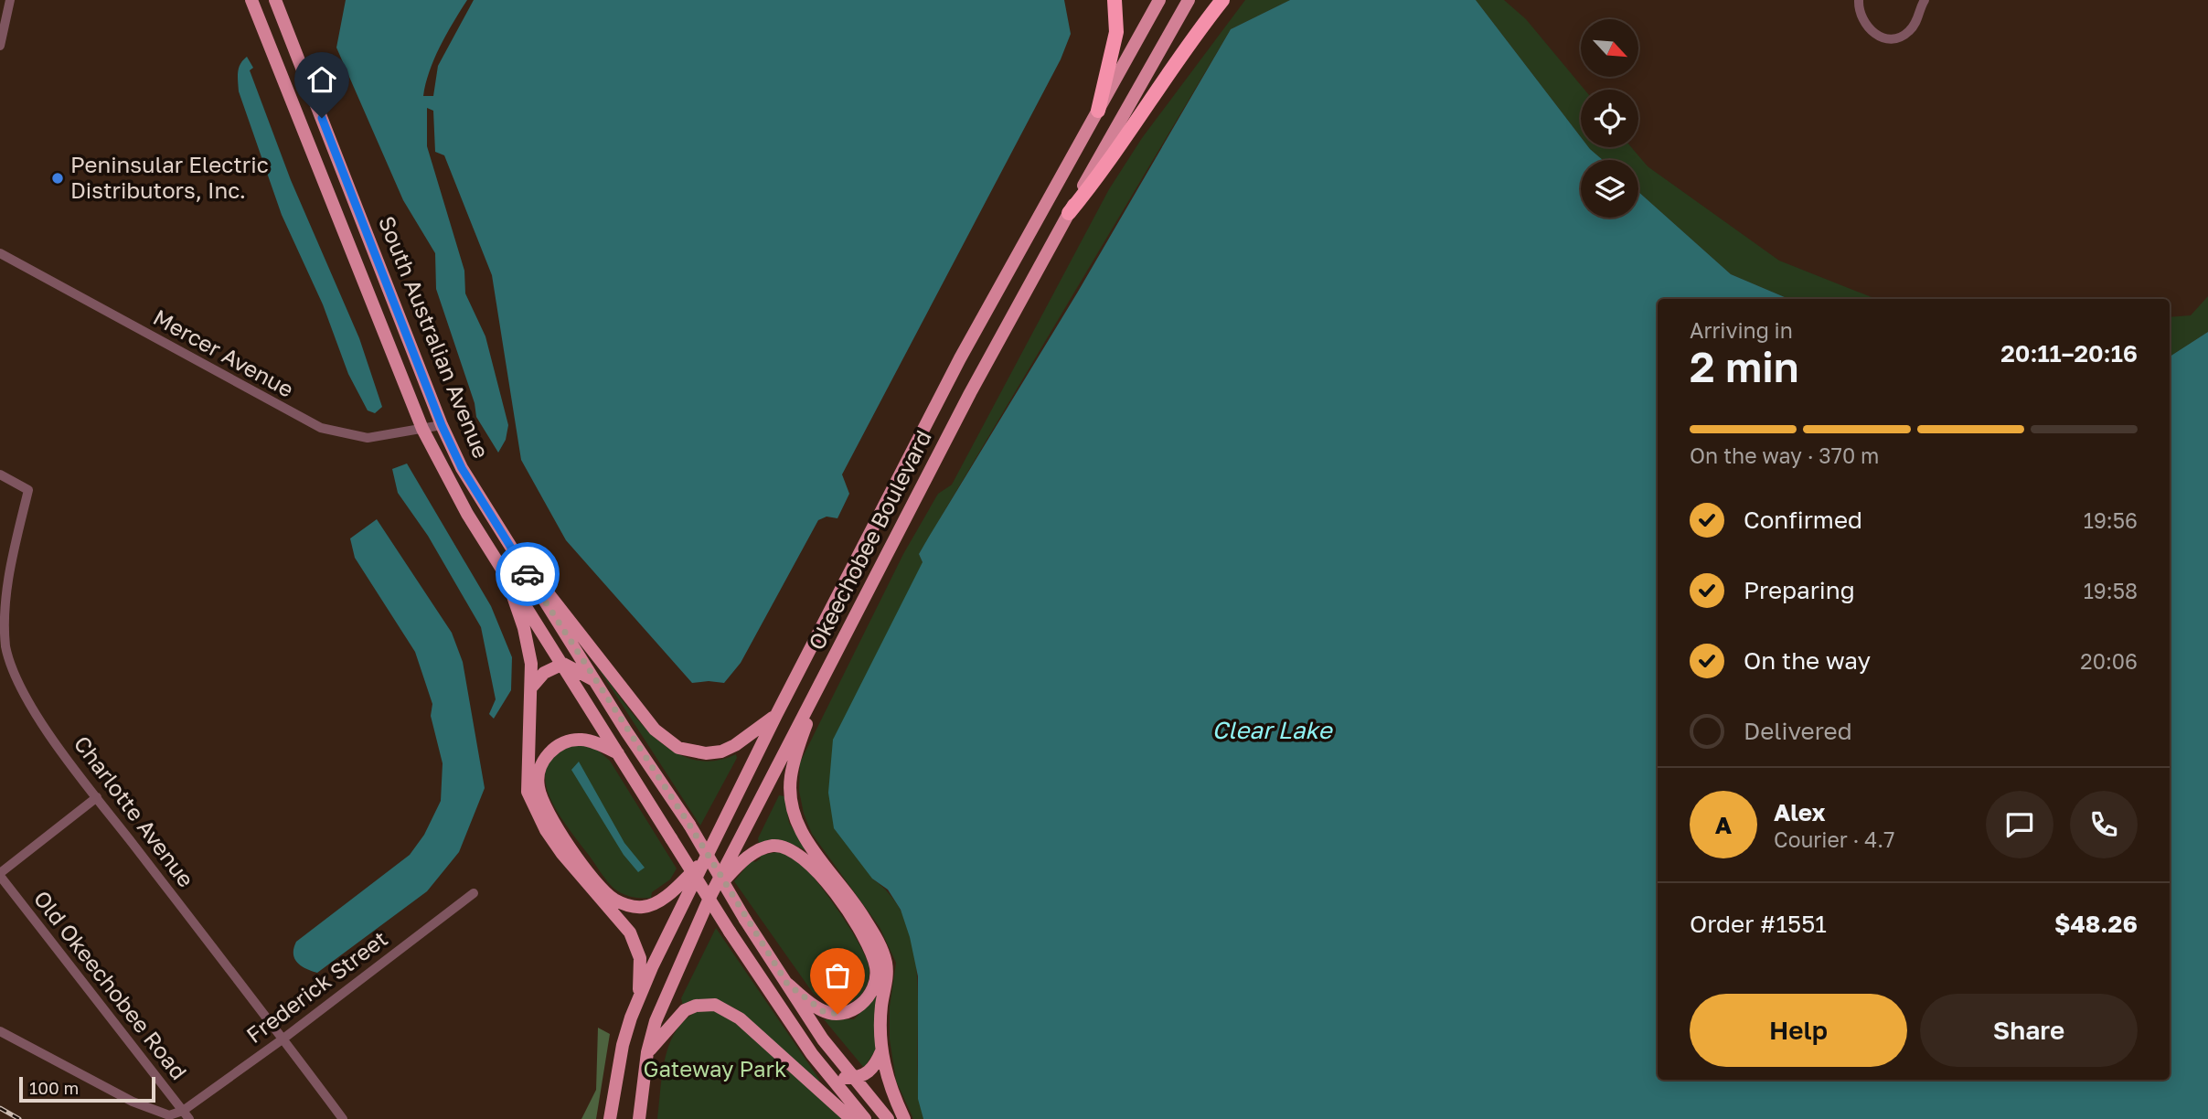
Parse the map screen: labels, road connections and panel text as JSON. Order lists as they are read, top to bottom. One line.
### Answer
{"streets":{"main road":["South Australian Avenue","Okeechobee Boulevard"],"street":["Mercer Avenue","Charlotte Avenue","Old Okeechobee Road","Frederick Street"]},"crossings":[["South Australian Avenue","Mercer Avenue"],["Charlotte Avenue","Frederick Street"],["Old Okeechobee Road","Frederick Street"]],"water":["Clear Lake"],"parks":["Gateway Park"],"places":["Peninsular Electric Distributors, Inc."],"scale_bar":"100 m","north":"bottom right","page":{"heading":["2 min","Arriving in","20:11–20:16"],"panel":["Alex","Courier · 4.7","Order #1551","$48.26"],"bar":"On the way · 370 m","list":[["Confirmed","19:56"],["Preparing","19:58"],["On the way","20:06"],"Delivered"],"round":"A","buttons":["Help","Share"],"scale":"100 m"}}
